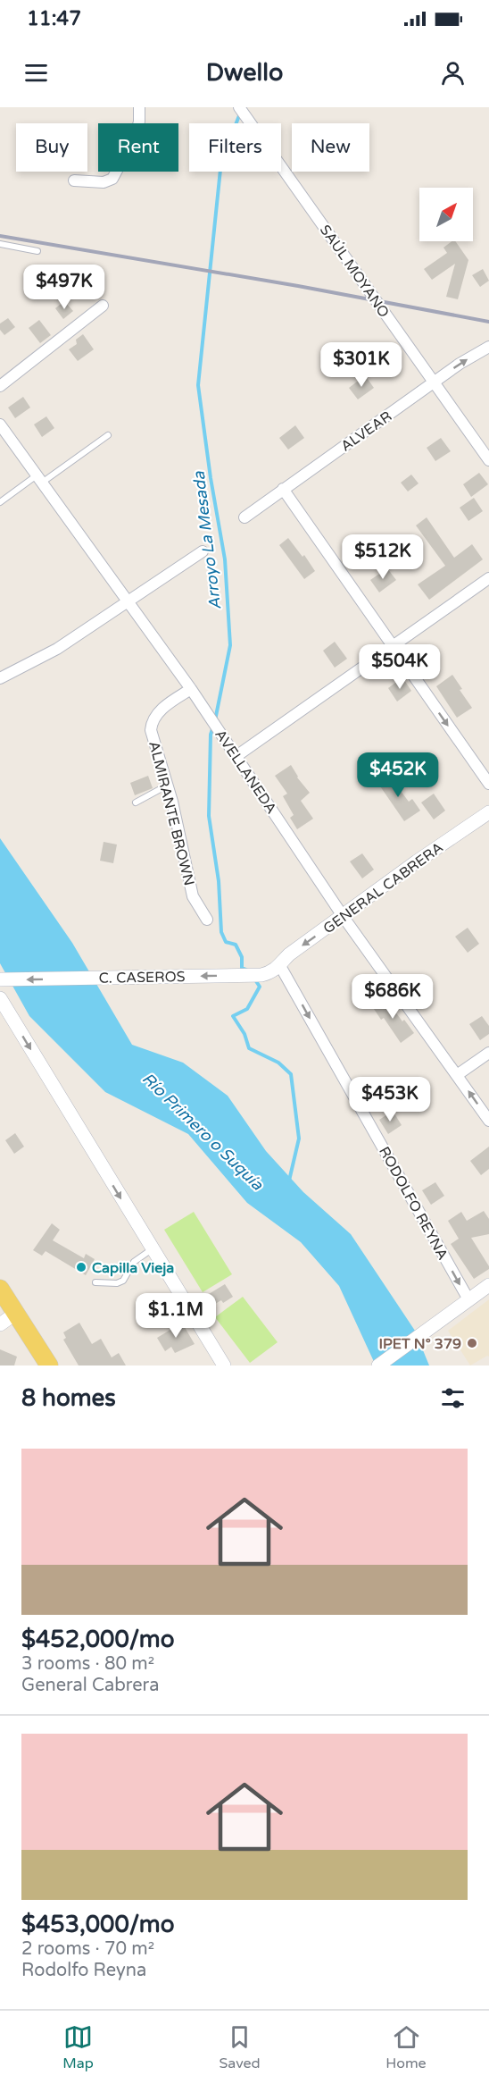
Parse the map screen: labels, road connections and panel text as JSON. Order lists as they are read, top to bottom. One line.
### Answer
{"streets":{"street":["SAÚL MOYANO","ALVEAR","AVELLANEDA","ALMIRANTE BROWN","GENERAL CABRERA","C. CASEROS","RODOLFO REYNA"]},"crossings":[["SAÚL MOYANO","ALVEAR"],["AVELLANEDA","ALMIRANTE BROWN"],["AVELLANEDA","GENERAL CABRERA"],["GENERAL CABRERA","C. CASEROS"],["GENERAL CABRERA","RODOLFO REYNA"],["C. CASEROS","RODOLFO REYNA"]],"one_way":["C. CASEROS","RODOLFO REYNA"],"water":["Arroyo La Mesada","Río Primero o Suquía"],"places":["Capilla Vieja","IPET N° 379"],"north":"top right","page":{"status":"11:47","header":"Dwello","chip":["Buy","Rent","Filters","New"],"price":["$497K","$301K","$512K","$504K","$452K","$686K","$453K","$1.1M"],"heading":"8 homes","list":[{"name":"$452,000/mo","note":"3 rooms · 80 m² · General Cabrera"},{"name":"$453,000/mo","note":"2 rooms · 70 m² · Rodolfo Reyna"}],"tabs":["Map","Saved","Home"]}}
